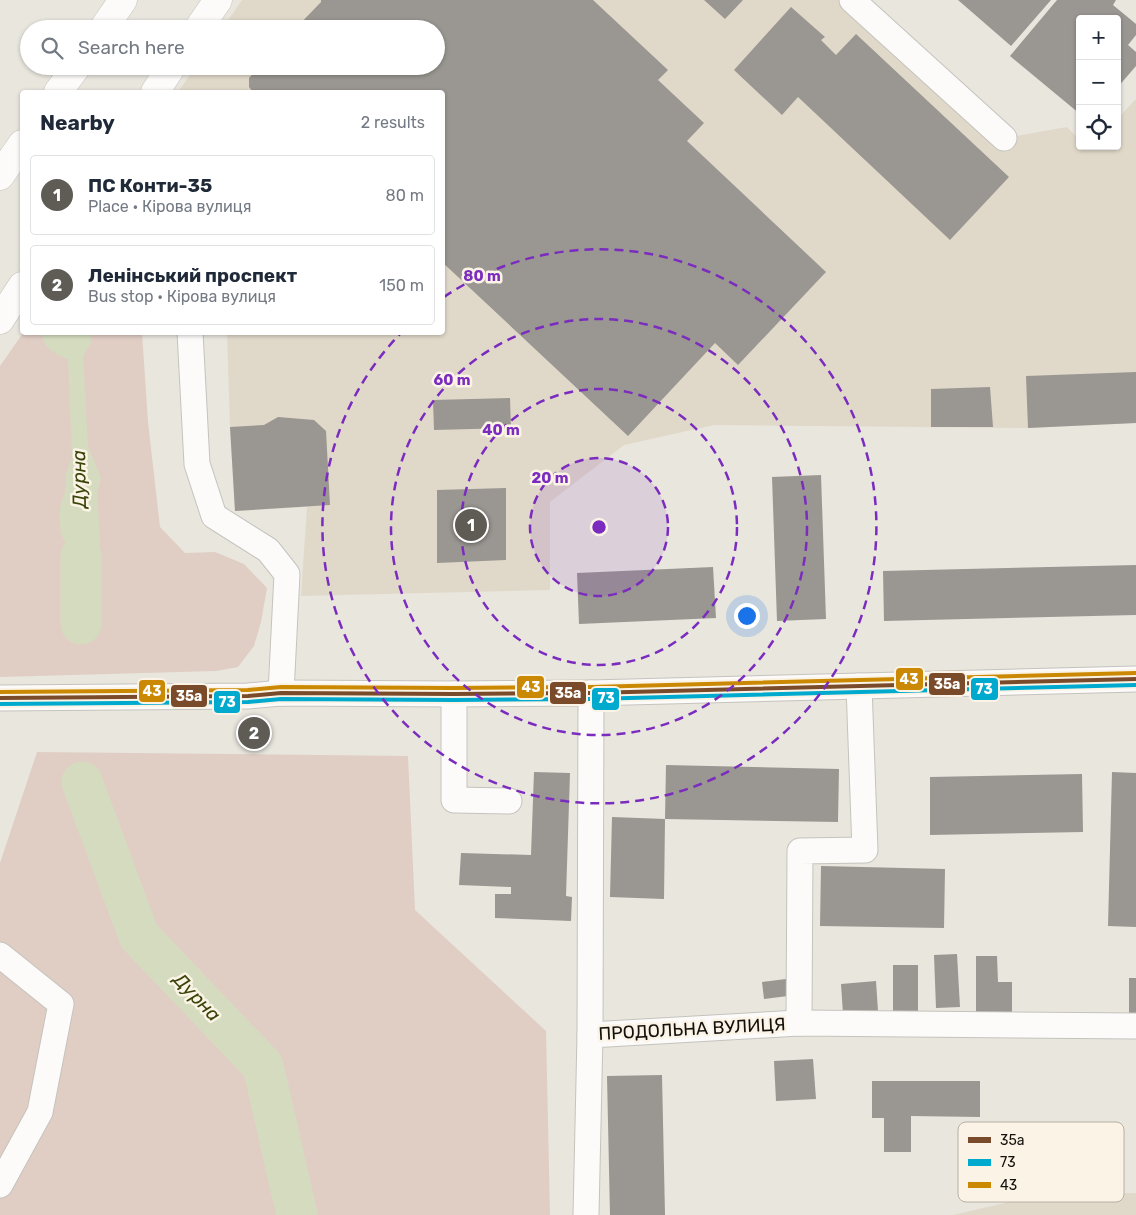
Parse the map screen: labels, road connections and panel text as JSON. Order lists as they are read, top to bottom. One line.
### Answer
{"streets":{"street":["ПРОДОЛЬНА ВУЛИЦЯ"]},"water":["Дурна"],"lines":["transit line 43","transit line 35а","transit line 73"],"legend":["35а","73","43"],"page":{"map_buttons":["+","−"],"search":"Search here","heading":["Nearby","2 results"],"list":[{"mark":"1","name":"ПС Конти-35","note":"Place · Кірова вулиця","value":"80 m"},{"mark":"2","name":"Ленінський проспект","note":"Bus stop · Кірова вулиця","value":"150 m"}],"pins":["1","2"]},"rings":["80 m","60 m","40 m","20 m"]}
